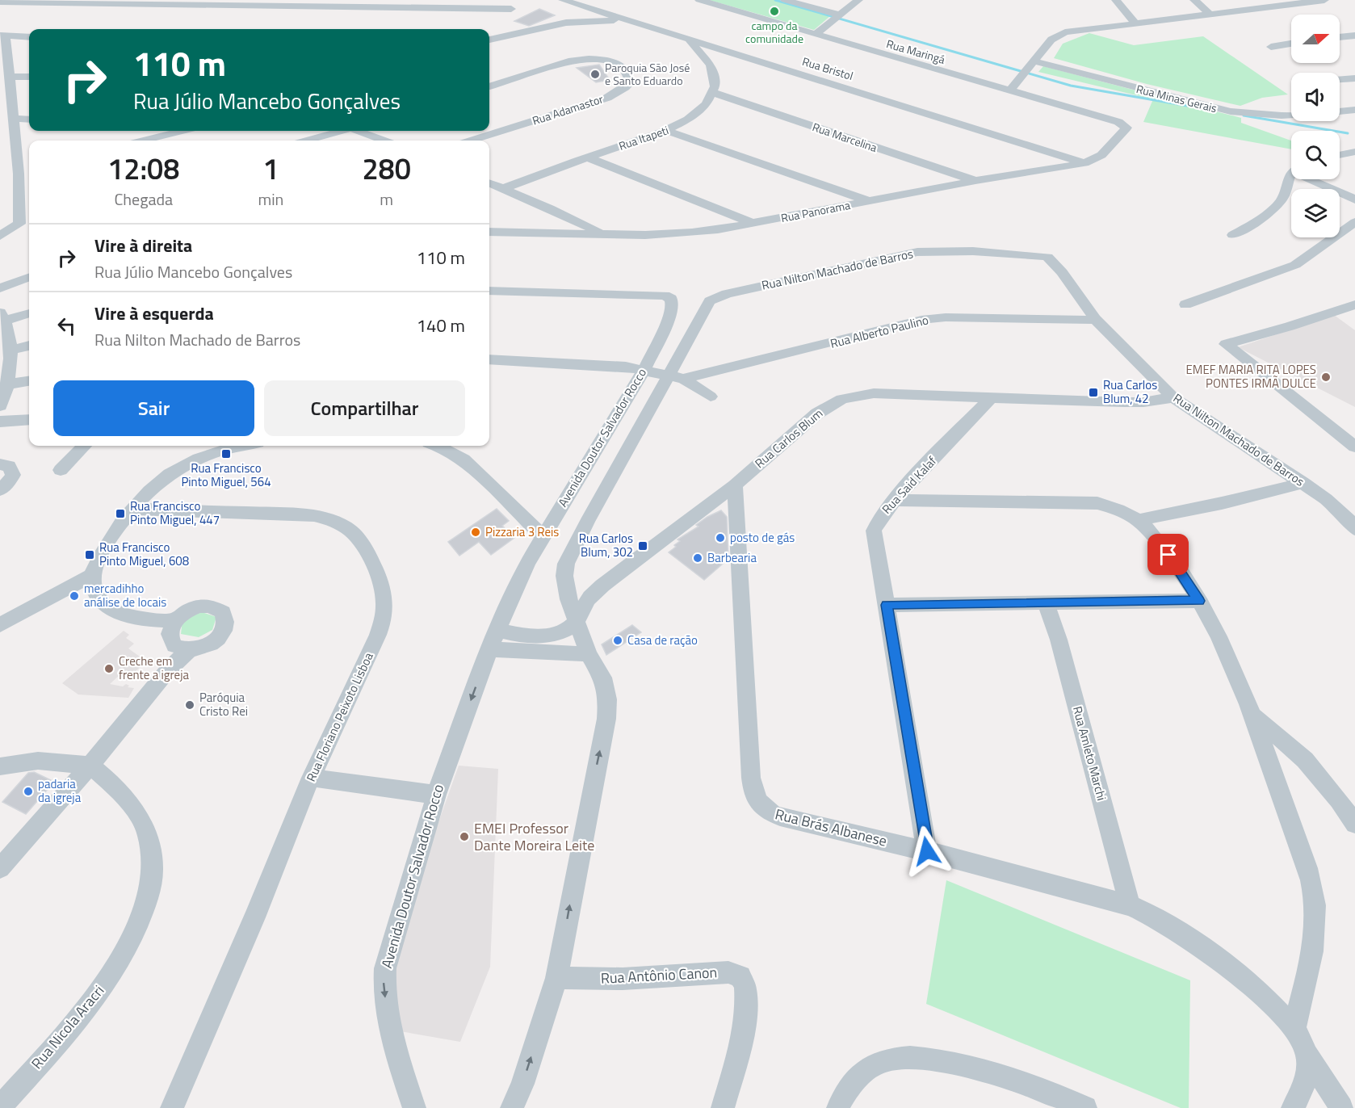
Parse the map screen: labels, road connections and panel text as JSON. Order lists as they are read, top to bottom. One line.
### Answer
{"streets":{"street":["Rua Maringá","Rua Bristol","Rua Minas Gerais","Rua Adamastor","Rua Marcelina","Rua Itapeti","Rua Panorama","Rua Nilton Machado de Barros","Rua Alberto Paulino","Avenida Doutor Salvador Rocco","Rua Carlos Blum","Rua Said Kalaf","Rua Floriano Peixoto Lisboa","Rua Amleto Marchi","Rua Brás Albanese","Rua Antônio Canon","Rua Nicola Aracri"]},"crossings":[["Rua Maringá","Rua Panorama"],["Rua Bristol","Rua Panorama"],["Rua Marcelina","Rua Itapeti"],["Rua Marcelina","Rua Panorama"],["Rua Nilton Machado de Barros","Rua Alberto Paulino"],["Rua Nilton Machado de Barros","Avenida Doutor Salvador Rocco"],["Rua Nilton Machado de Barros","Rua Carlos Blum"],["Rua Alberto Paulino","Avenida Doutor Salvador Rocco"],["Avenida Doutor Salvador Rocco","Rua Carlos Blum"],["Avenida Doutor Salvador Rocco","Rua Antônio Canon"],["Rua Carlos Blum","Rua Said Kalaf"],["Rua Carlos Blum","Rua Brás Albanese"],["Rua Said Kalaf","Rua Brás Albanese"],["Rua Amleto Marchi","Rua Brás Albanese"]],"places":{"other":["campo da comunidade","Paroquia São José e Santo Eduardo","EMEF MARIA RITA LOPES PONTES IRMÃ DULCE","Pizzaria 3 Reis","posto de gás","Barbearia","mercadihho análise de locais","Casa de ração","Creche em frente a igreja","Paróquia Cristo Rei","padaria da igreja","EMEI Professor Dante Moreira Leite"],"transit":["Rua Carlos Blum, 42","Rua Francisco Pinto Miguel, 564","Rua Francisco Pinto Miguel, 447","Rua Carlos Blum, 302","Rua Francisco Pinto Miguel, 608"]},"north":"right","page":{"turn":["110 m","Rua Júlio Mancebo Gonçalves"],"eta":["12:08","Chegada","1","min","280","m"],"list":[{"name":"Vire à direita","note":"Rua Júlio Mancebo Gonçalves","value":"110 m"},{"name":"Vire à esquerda","note":"Rua Nilton Machado de Barros","value":"140 m"}],"buttons":["Sair","Compartilhar"]}}
